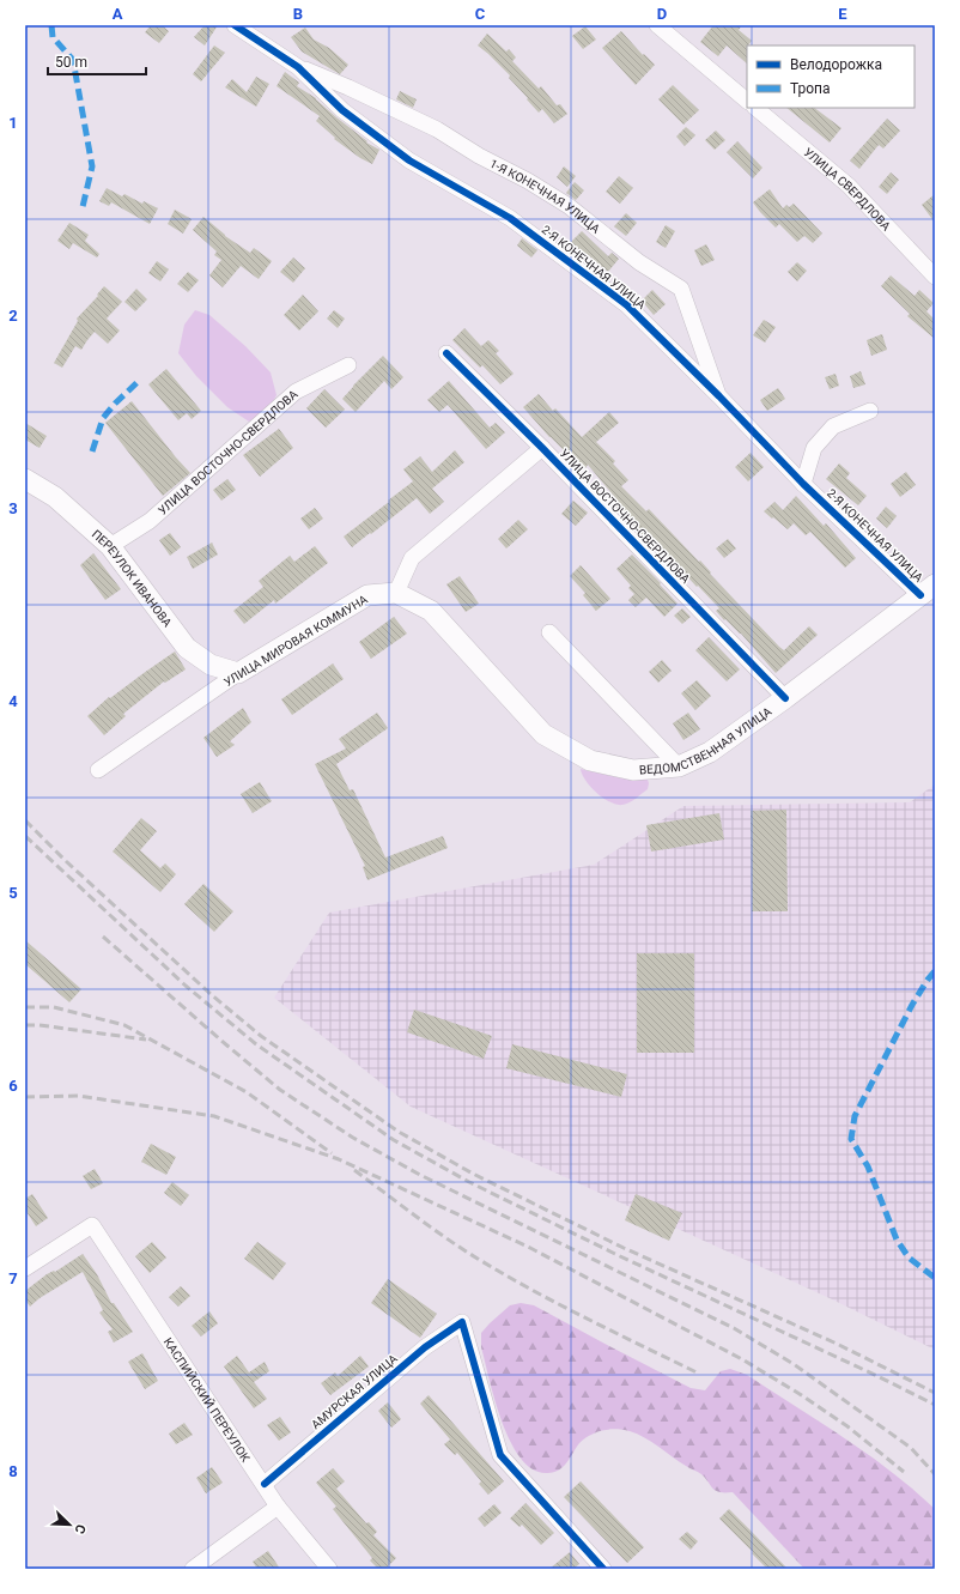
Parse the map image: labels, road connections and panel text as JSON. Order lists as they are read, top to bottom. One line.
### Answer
{"streets":{"main road":["ПЕРЕУЛОК ИВАНОВА","УЛИЦА МИРОВАЯ КОММУНА","ВЕДОМСТВЕННАЯ УЛИЦА"],"street":["УЛИЦА СВЕРДЛОВА","1-Я КОНЕЧНАЯ УЛИЦА","2-Я КОНЕЧНАЯ УЛИЦА","УЛИЦА ВОСТОЧНО-СВЕРДЛОВА","АМУРСКАЯ УЛИЦА","КАСПИЙСКИЙ ПЕРЕУЛОК"]},"crossings":[["1-Я КОНЕЧНАЯ УЛИЦА","2-Я КОНЕЧНАЯ УЛИЦА"],["2-Я КОНЕЧНАЯ УЛИЦА","ВЕДОМСТВЕННАЯ УЛИЦА"],["УЛИЦА ВОСТОЧНО-СВЕРДЛОВА","ПЕРЕУЛОК ИВАНОВА"],["УЛИЦА ВОСТОЧНО-СВЕРДЛОВА","ВЕДОМСТВЕННАЯ УЛИЦА"],["ПЕРЕУЛОК ИВАНОВА","УЛИЦА МИРОВАЯ КОММУНА"],["УЛИЦА МИРОВАЯ КОММУНА","ВЕДОМСТВЕННАЯ УЛИЦА"],["АМУРСКАЯ УЛИЦА","КАСПИЙСКИЙ ПЕРЕУЛОК"]],"legend":["Велодорожка","Тропа"],"scale_bar":"50 m","north":"bottom right","grid":{"columns":["A","B","C","D","E"],"rows":["1","2","3","4","5","6","7","8"]}}
